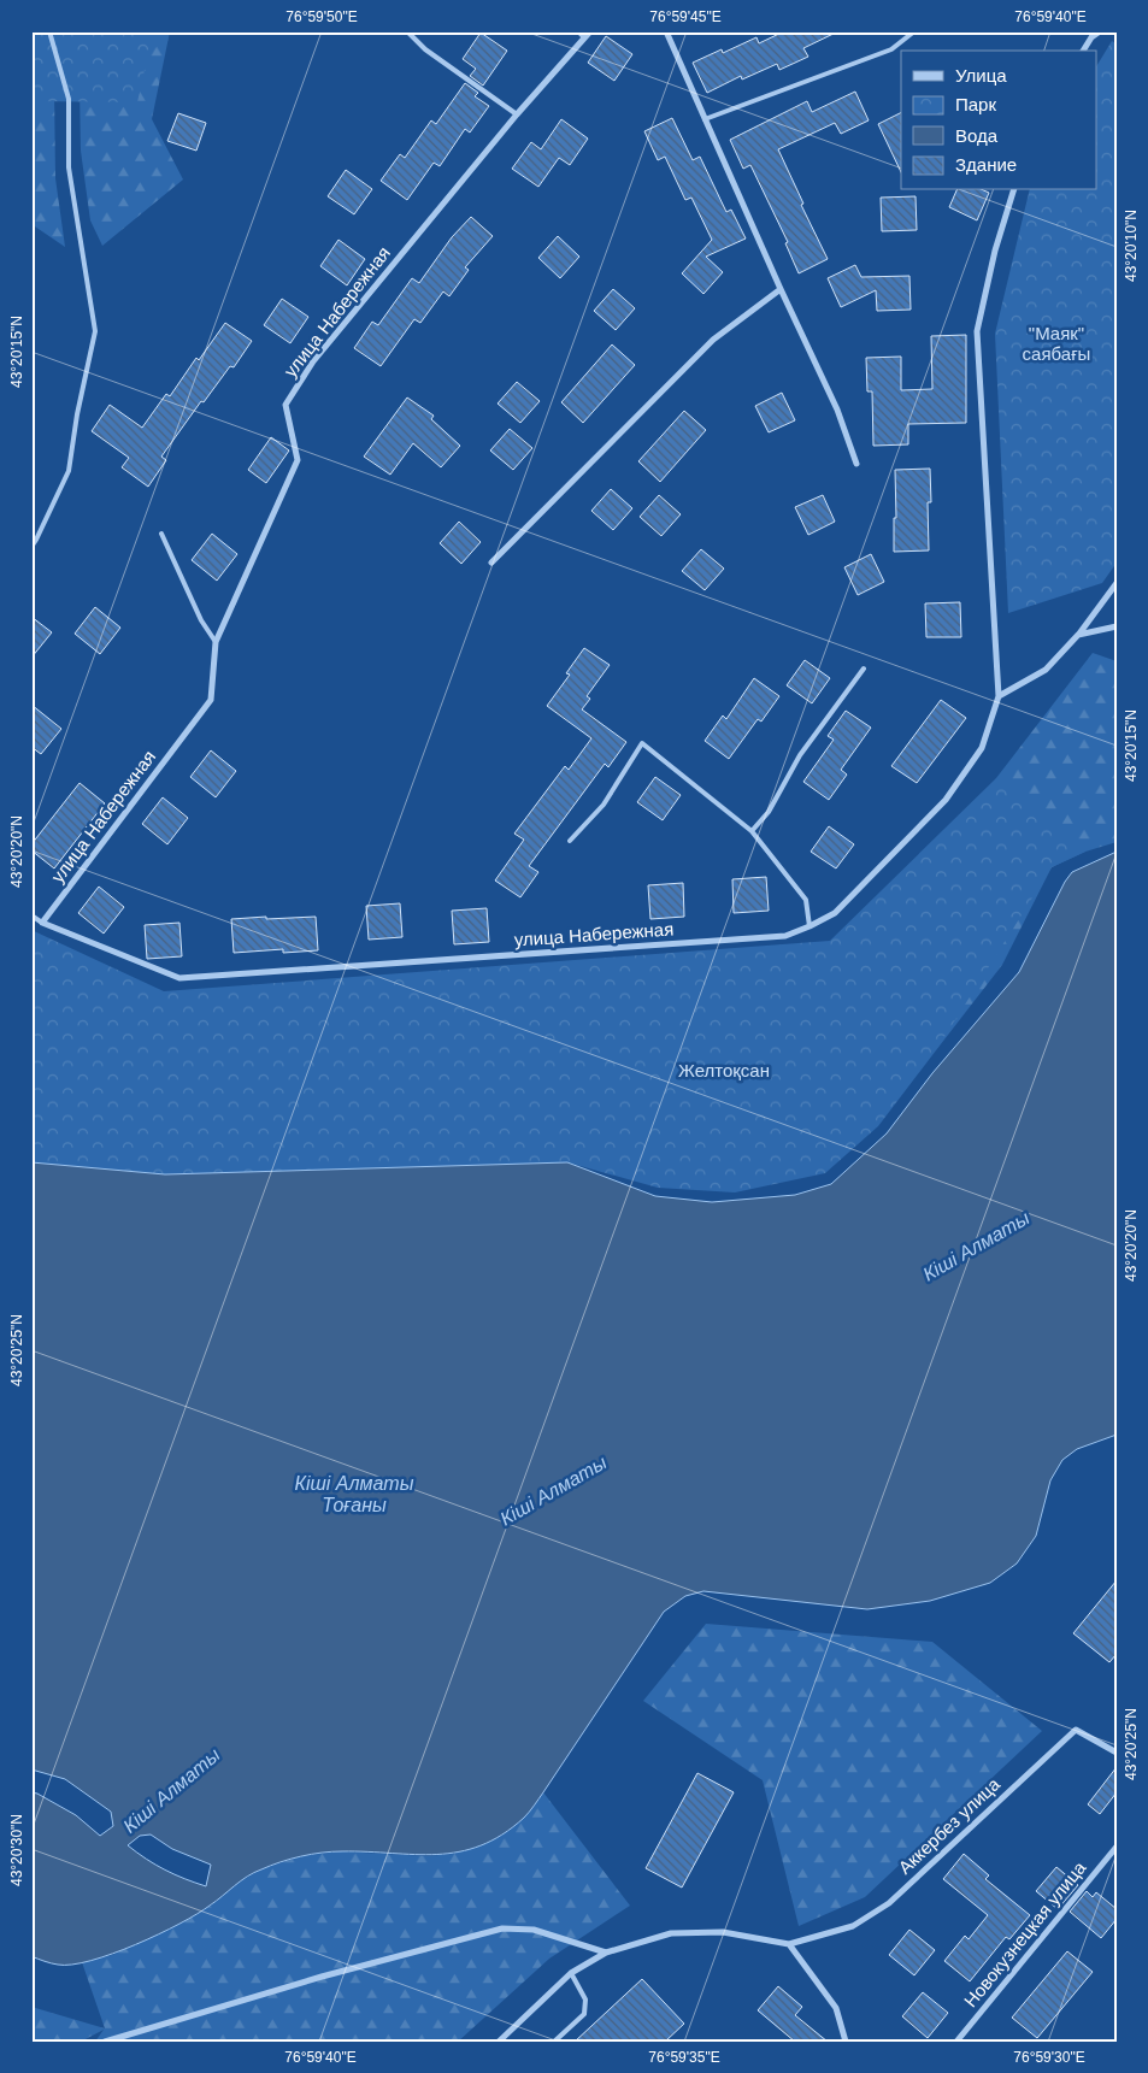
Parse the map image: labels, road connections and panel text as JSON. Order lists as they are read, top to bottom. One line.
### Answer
{"streets":{"street":["улица Набережная","Аккербез улица","Новокузнецкая улица"]},"water":["Кіші Алматы","Кіші Алматы Тоғаны"],"parks":["\"Маяк\" саябағы","Желтоқсан"],"legend":["Улица","Парк","Вода","Здание"],"coordinates":["76°59'50\"E","76°59'45\"E","76°59'40\"E","43°20'10\"N","43°20'15\"N","43°20'20\"N","43°20'25\"N","43°20'30\"N","76°59'35\"E","76°59'30\"E"]}
